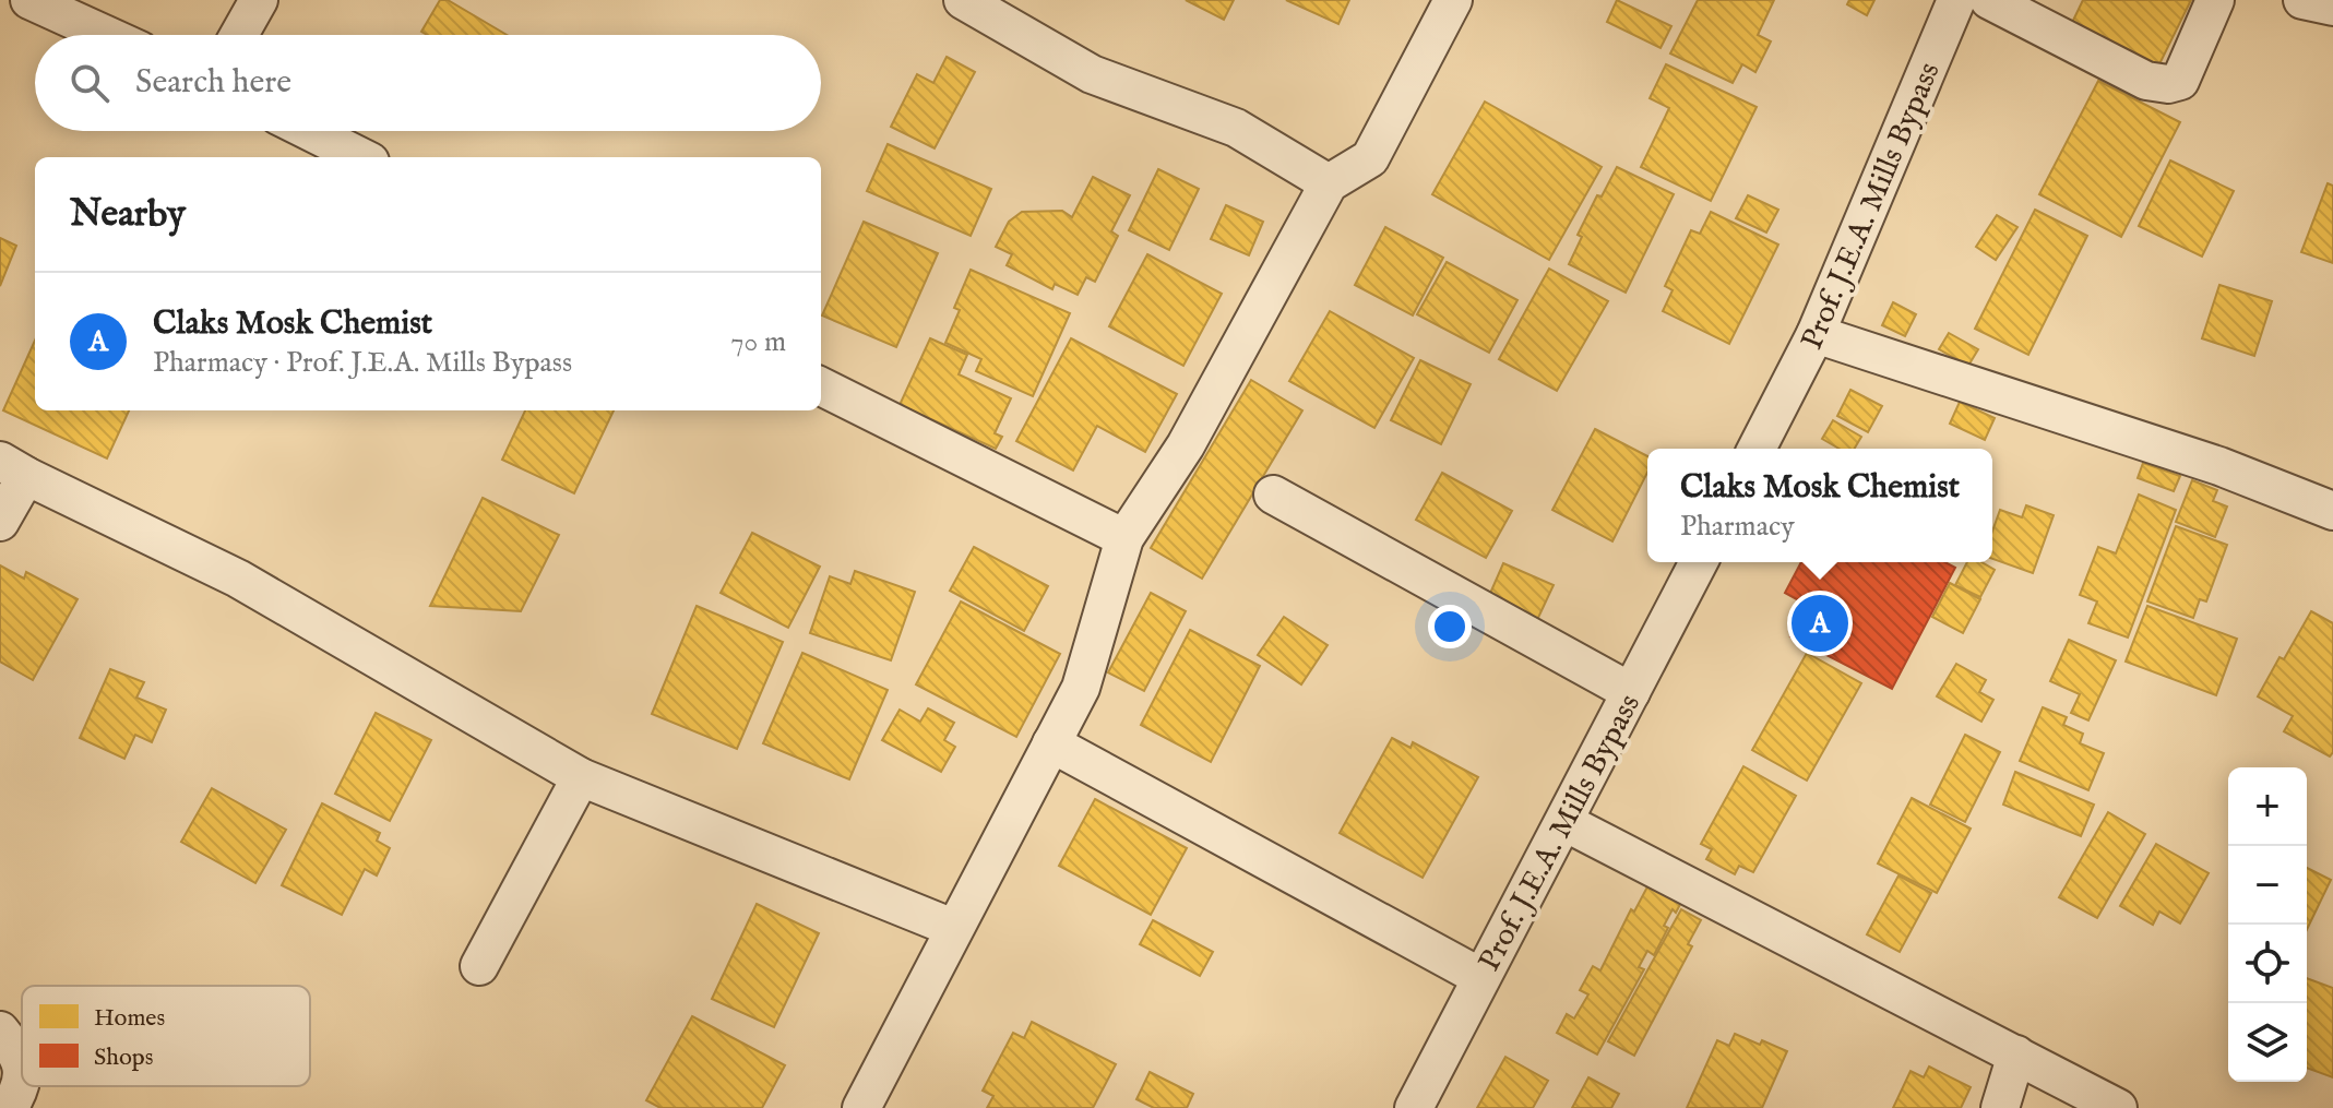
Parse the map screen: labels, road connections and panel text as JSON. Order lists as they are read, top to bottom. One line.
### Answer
{"streets":{"street":["Prof. J.E.A. Mills Bypass"]},"legend":["Homes","Shops"],"page":{"search":"Search here","heading":"Nearby","list":[{"mark":"A","name":"Claks Mosk Chemist","note":"Pharmacy · Prof. J.E.A. Mills Bypass","value":"70 m"}],"popup":["Claks Mosk Chemist","Pharmacy"],"pins":"A","map_buttons":["+","−"]}}
